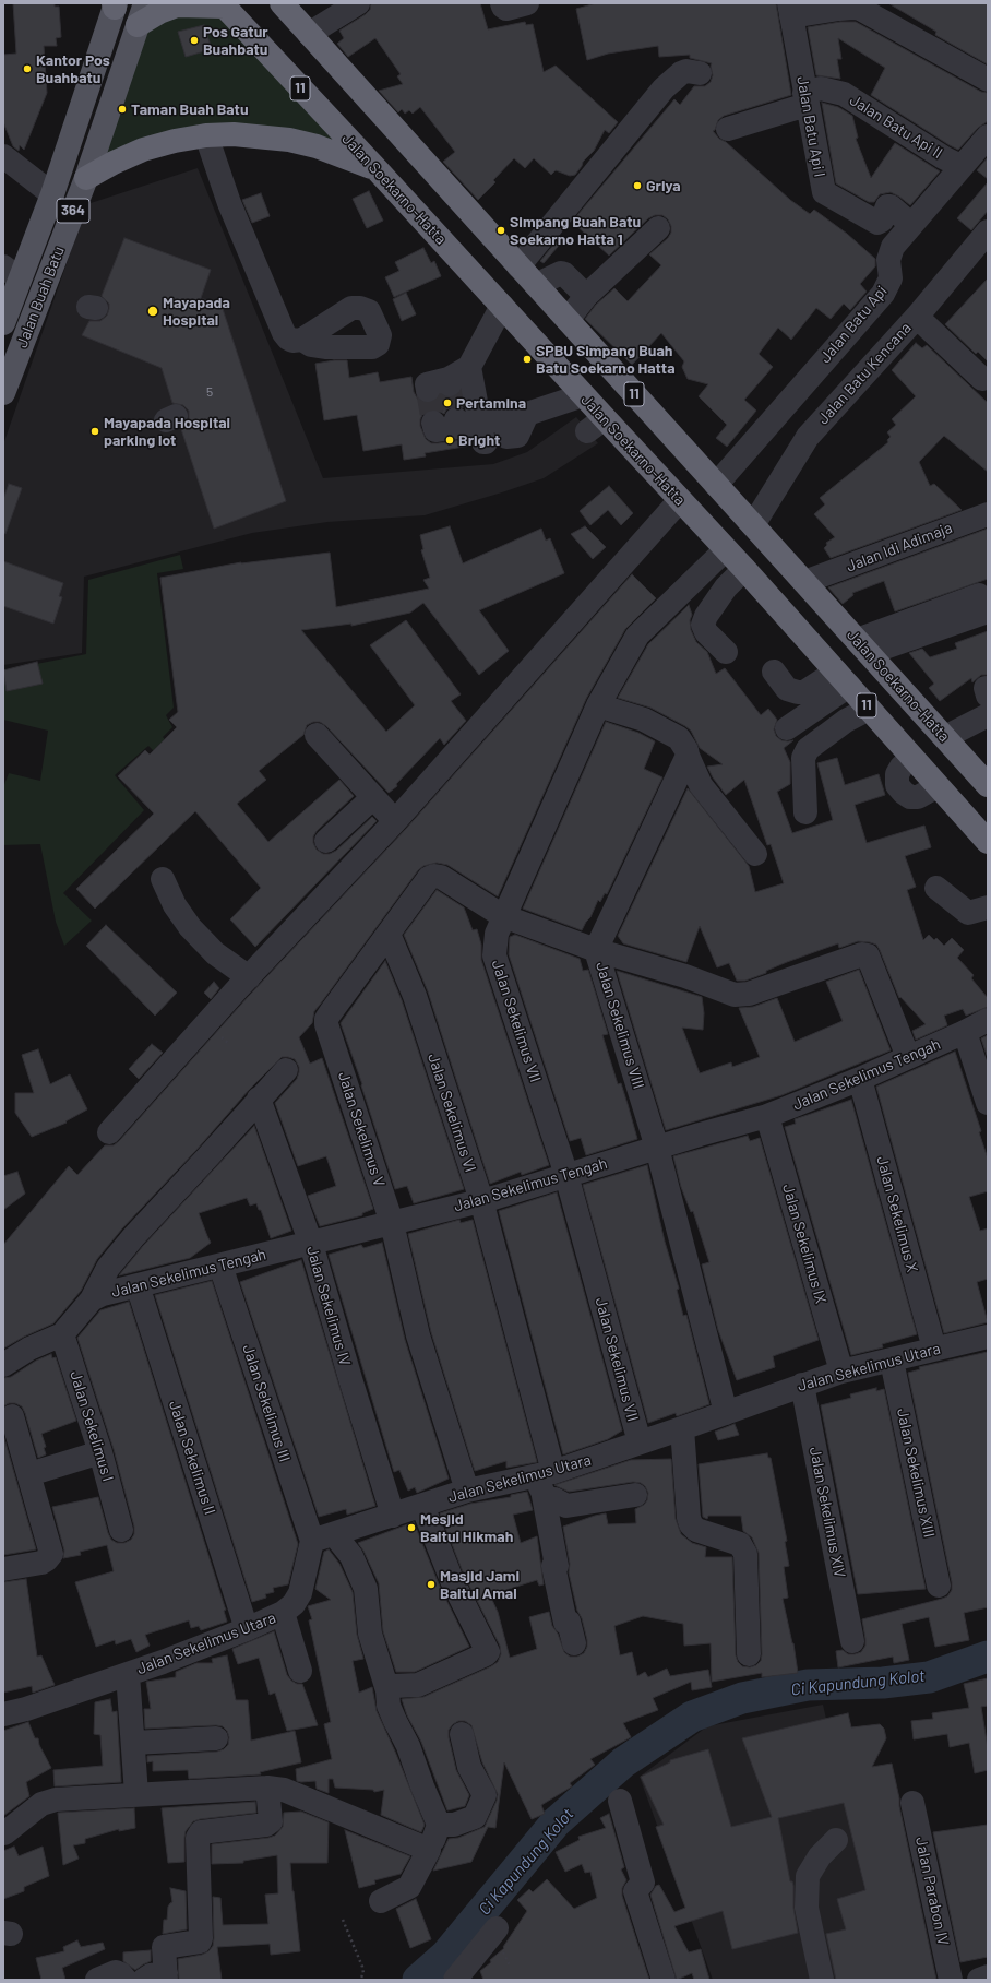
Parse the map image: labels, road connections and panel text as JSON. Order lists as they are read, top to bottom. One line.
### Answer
{"streets":{"highway":["11","Jalan Soekarno-Hatta"],"main road":["364","Jalan Buah Batu"],"street":["Jalan Batu Api I","Jalan Batu Api II","Jalan Batu Api","Jalan Batu Kencana","Jalan Idi Adimaja","Jalan Sekelimus VII","Jalan Sekelimus VIII","Jalan Sekelimus Tengah","Jalan Sekelimus VI","Jalan Sekelimus V","Jalan Sekelimus X","Jalan Sekelimus IX","Jalan Sekelimus IV","Jalan Sekelimus Utara","Jalan Sekelimus III","Jalan Sekelimus I","Jalan Sekelimus II","Jalan Sekelimus XIII","Jalan Sekelimus XIV","Jalan Parabon IV"]},"crossings":[["Jalan Batu Api I","Jalan Batu Api II"],["Jalan Batu Api I","Jalan Batu Api"],["Jalan Batu Api II","Jalan Batu Api"],["Jalan Soekarno-Hatta","Jalan Batu Api"],["Jalan Soekarno-Hatta","Jalan Batu Kencana"],["Jalan Soekarno-Hatta","Jalan Idi Adimaja"],["Jalan Soekarno-Hatta","Jalan Sekelimus VII"],["Jalan Sekelimus VII","Jalan Sekelimus Tengah"],["Jalan Sekelimus VII","Jalan Sekelimus V"],["Jalan Sekelimus VII","Jalan Sekelimus Utara"],["Jalan Sekelimus VIII","Jalan Sekelimus Tengah"],["Jalan Sekelimus VIII","Jalan Sekelimus Utara"],["Jalan Sekelimus Tengah","Jalan Sekelimus VI"],["Jalan Sekelimus Tengah","Jalan Sekelimus V"],["Jalan Sekelimus Tengah","Jalan Sekelimus X"],["Jalan Sekelimus Tengah","Jalan Sekelimus IX"],["Jalan Sekelimus Tengah","Jalan Sekelimus IV"],["Jalan Sekelimus Tengah","Jalan Sekelimus III"],["Jalan Sekelimus Tengah","Jalan Sekelimus I"],["Jalan Sekelimus Tengah","Jalan Sekelimus II"],["Jalan Sekelimus VI","Jalan Sekelimus V"],["Jalan Sekelimus VI","Jalan Sekelimus Utara"],["Jalan Sekelimus V","Jalan Sekelimus Utara"],["Jalan Sekelimus X","Jalan Sekelimus Utara"],["Jalan Sekelimus IX","Jalan Sekelimus Utara"],["Jalan Sekelimus IV","Jalan Sekelimus Utara"],["Jalan Sekelimus Utara","Jalan Sekelimus III"],["Jalan Sekelimus Utara","Jalan Sekelimus II"],["Jalan Sekelimus Utara","Jalan Sekelimus XIII"],["Jalan Sekelimus Utara","Jalan Sekelimus XIV"]],"water":["Ci Kapundung Kolot"],"places":["Pos Gatur Buahbatu","Kantor Pos Buahbatu","Taman Buah Batu","Griya","Simpang Buah Batu Soekarno Hatta 1","Mayapada Hospital","SPBU Simpang Buah Batu Soekarno Hatta","Pertamina","Mayapada Hospital parking lot","Bright","Mesjid Baitul Hikmah","Masjid Jami Baitul Amal"],"house_numbers":["5"]}
